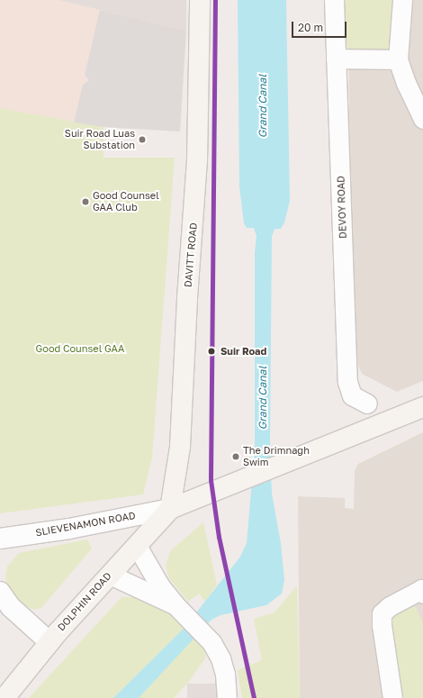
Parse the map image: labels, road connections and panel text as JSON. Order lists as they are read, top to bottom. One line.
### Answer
{"streets":{"main road":["DAVITT ROAD","DOLPHIN ROAD"],"street":["DEVOY ROAD","SLIEVENAMON ROAD"]},"crossings":[["DAVITT ROAD","SLIEVENAMON ROAD"],["DAVITT ROAD","DOLPHIN ROAD"],["SLIEVENAMON ROAD","DOLPHIN ROAD"]],"water":["Grand Canal"],"parks":["Good Counsel GAA"],"places":["Suir Road Luas Substation","Good Counsel GAA Club","Suir Road","The Drimnagh Swim"],"scale_bar":"20 m"}
